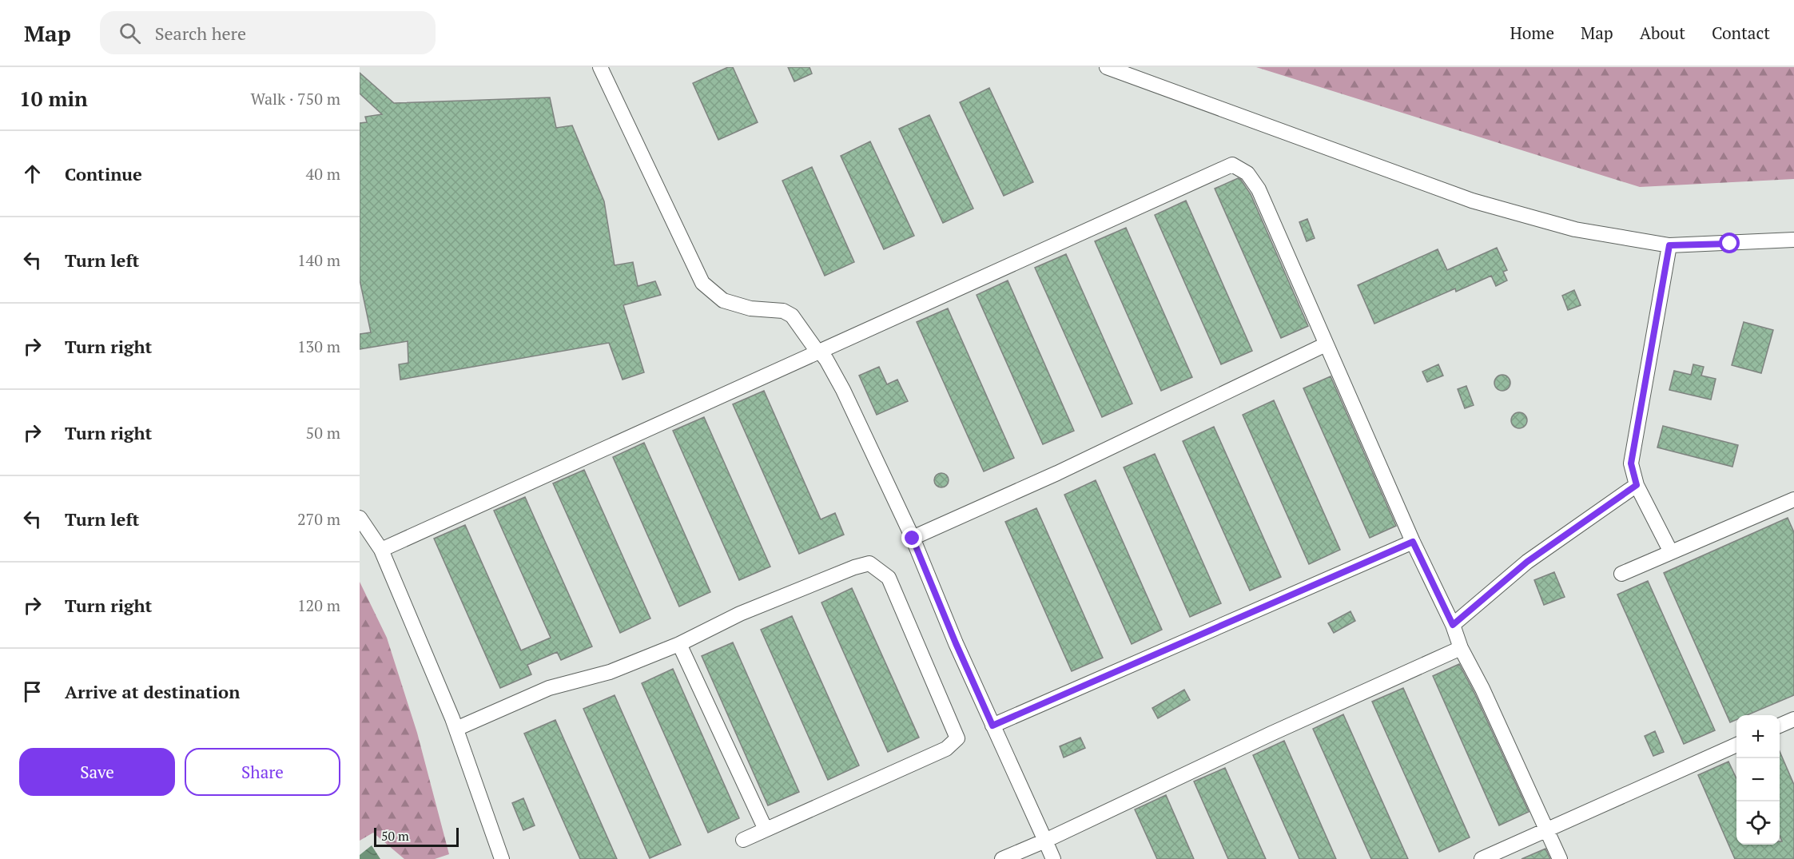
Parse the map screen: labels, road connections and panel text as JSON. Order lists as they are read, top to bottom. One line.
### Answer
{"scale_bar":"50 m","page":{"header":"Map","search":"Search here","nav":["Home","Map","About","Contact"],"heading":["10 min","Walk · 750 m"],"list":[["Continue","40 m"],["Turn left","140 m"],["Turn right","130 m"],["Turn right","50 m"],["Turn left","270 m"],["Turn right","120 m"],"Arrive at destination"],"map_buttons":["+","−"],"buttons":["Save","Share"],"scale":"50 m"}}
